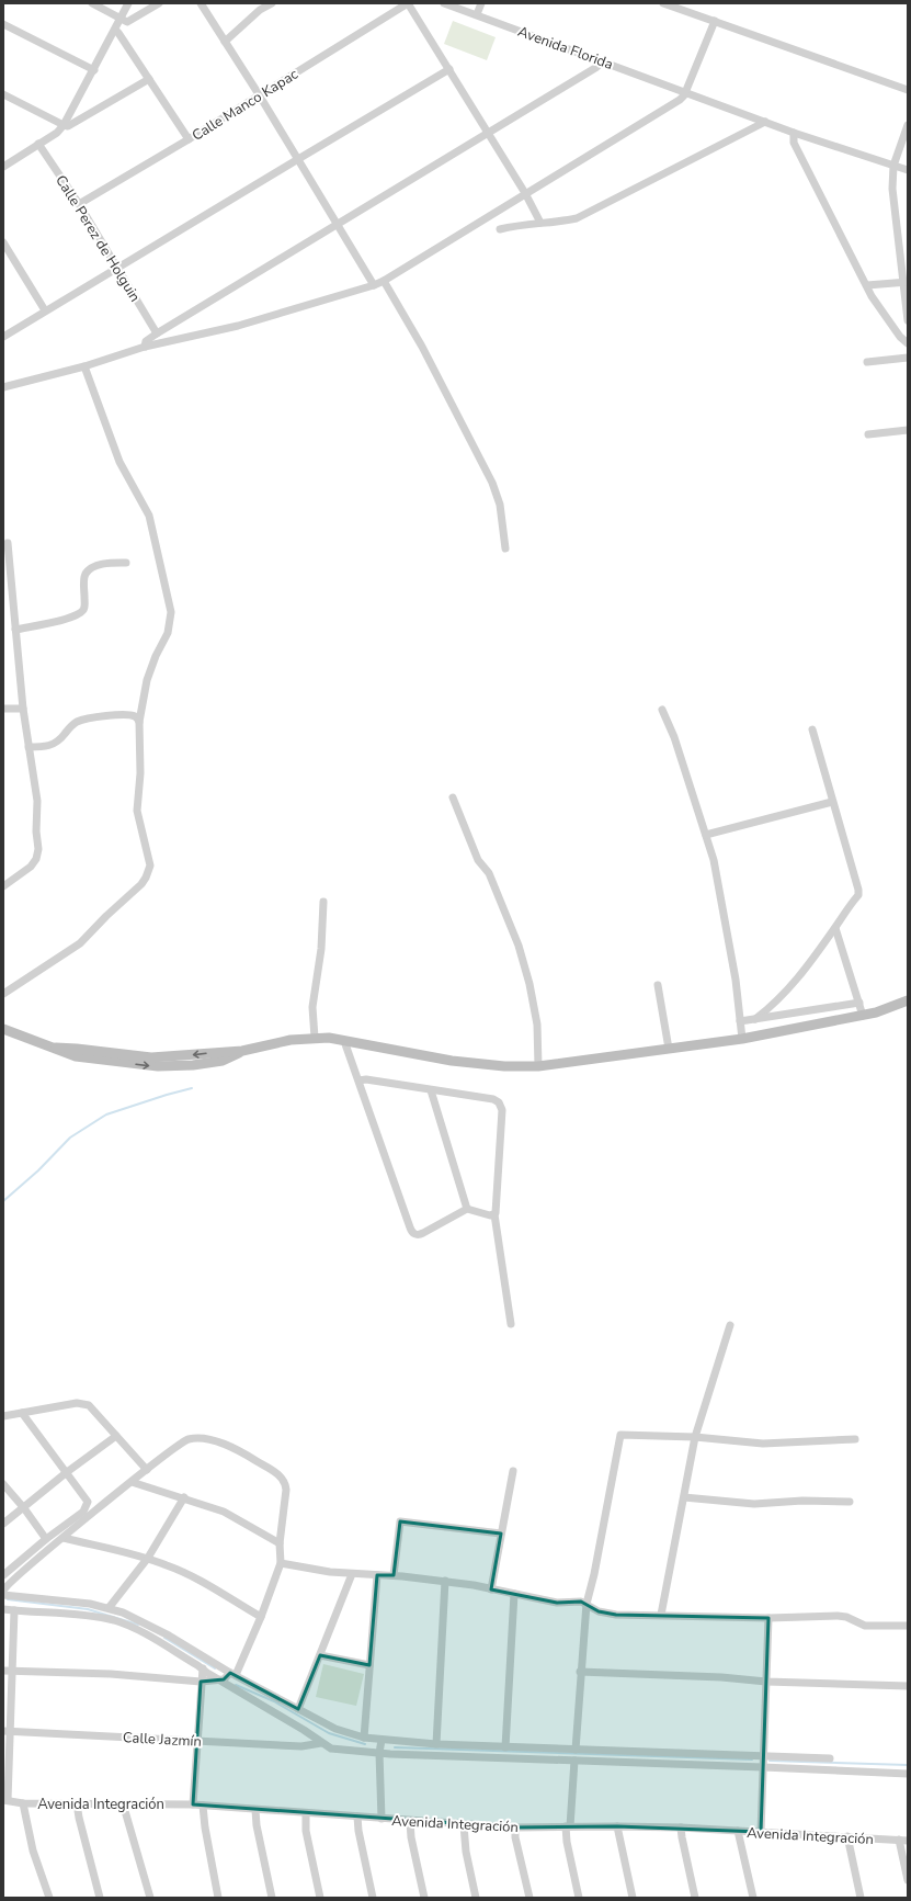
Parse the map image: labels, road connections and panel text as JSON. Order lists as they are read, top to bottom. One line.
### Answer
{"streets":{"street":["Avenida Florida","Calle Manco Kapac","Calle Perez de Holguin","Calle Jazmín","Avenida Integración"]},"crossings":[["Calle Manco Kapac","Calle Perez de Holguin"]]}
